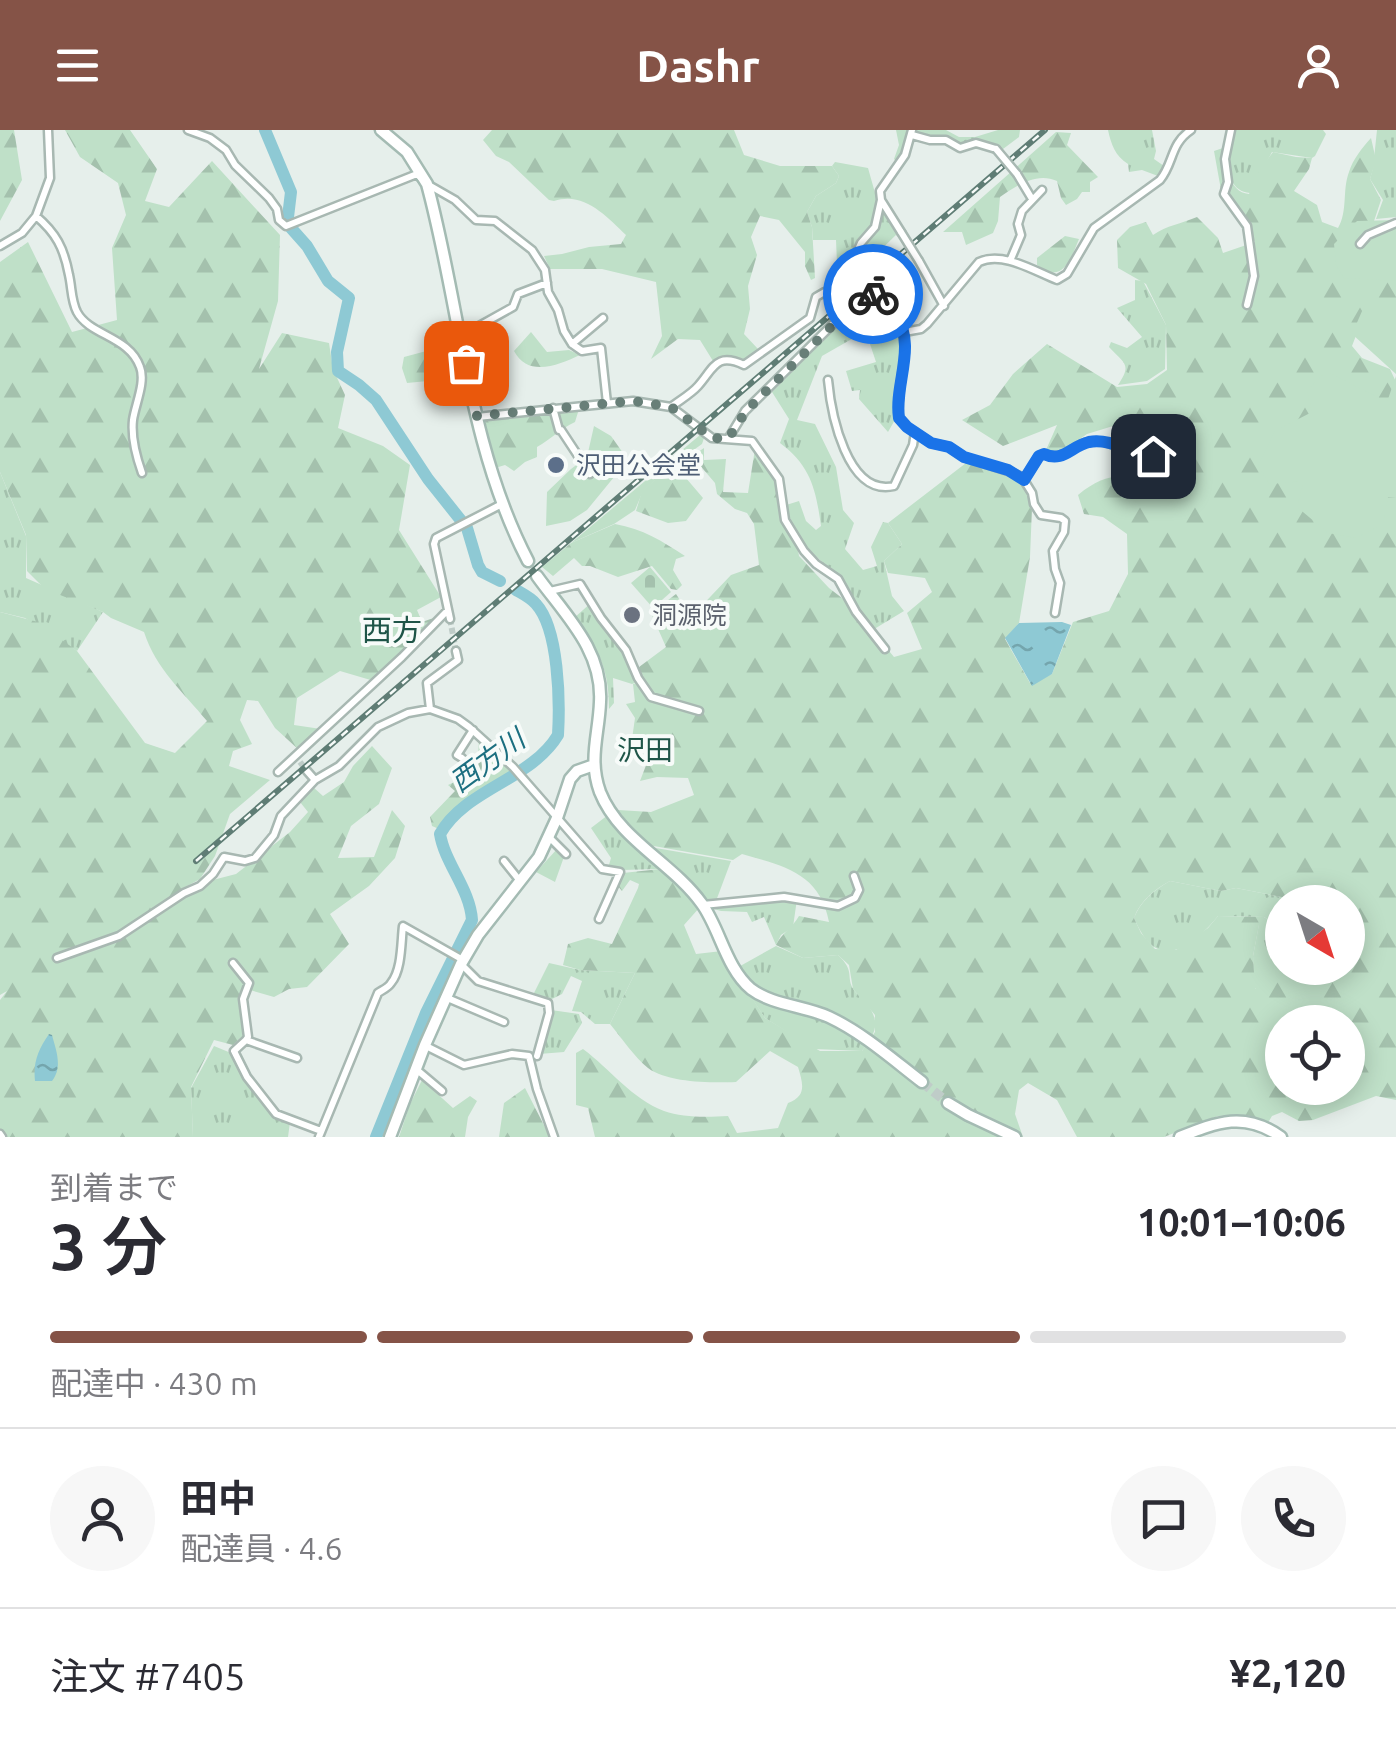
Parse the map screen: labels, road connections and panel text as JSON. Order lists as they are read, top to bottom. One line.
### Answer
{"districts":["西方","沢田"],"water":["西方川"],"places":["沢田公会堂","洞源院"],"north":"bottom right","page":{"header":"Dashr","heading":["3 分","到着まで","10:01–10:06"],"panel":["田中","配達員 · 4.6","注文 #7405","¥2,120"],"bar":"配達中 · 430 m"}}
